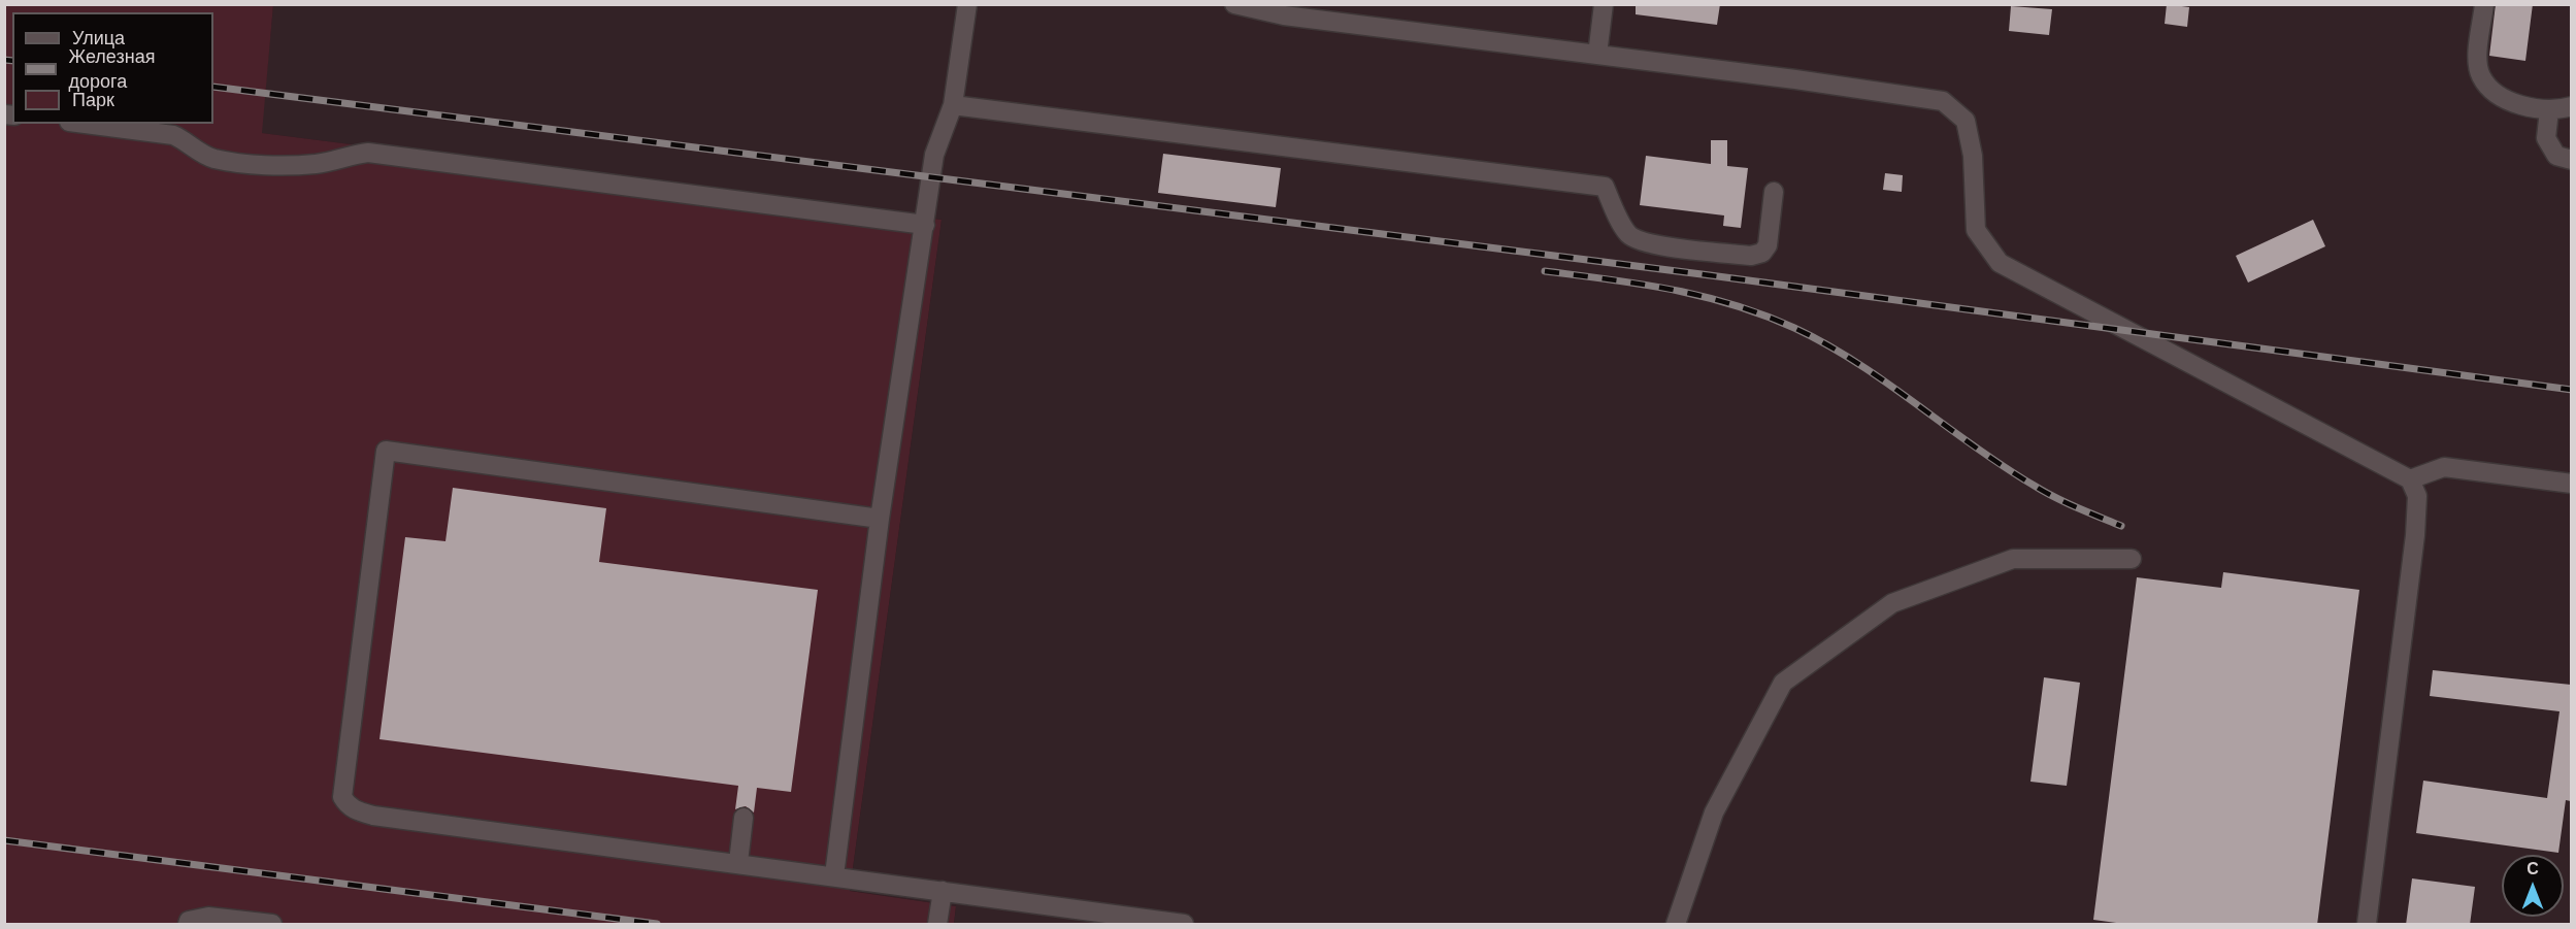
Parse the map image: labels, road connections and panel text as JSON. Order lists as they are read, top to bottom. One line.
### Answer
{"legend":["Улица","Железная дорога","Парк"],"north":"top"}
